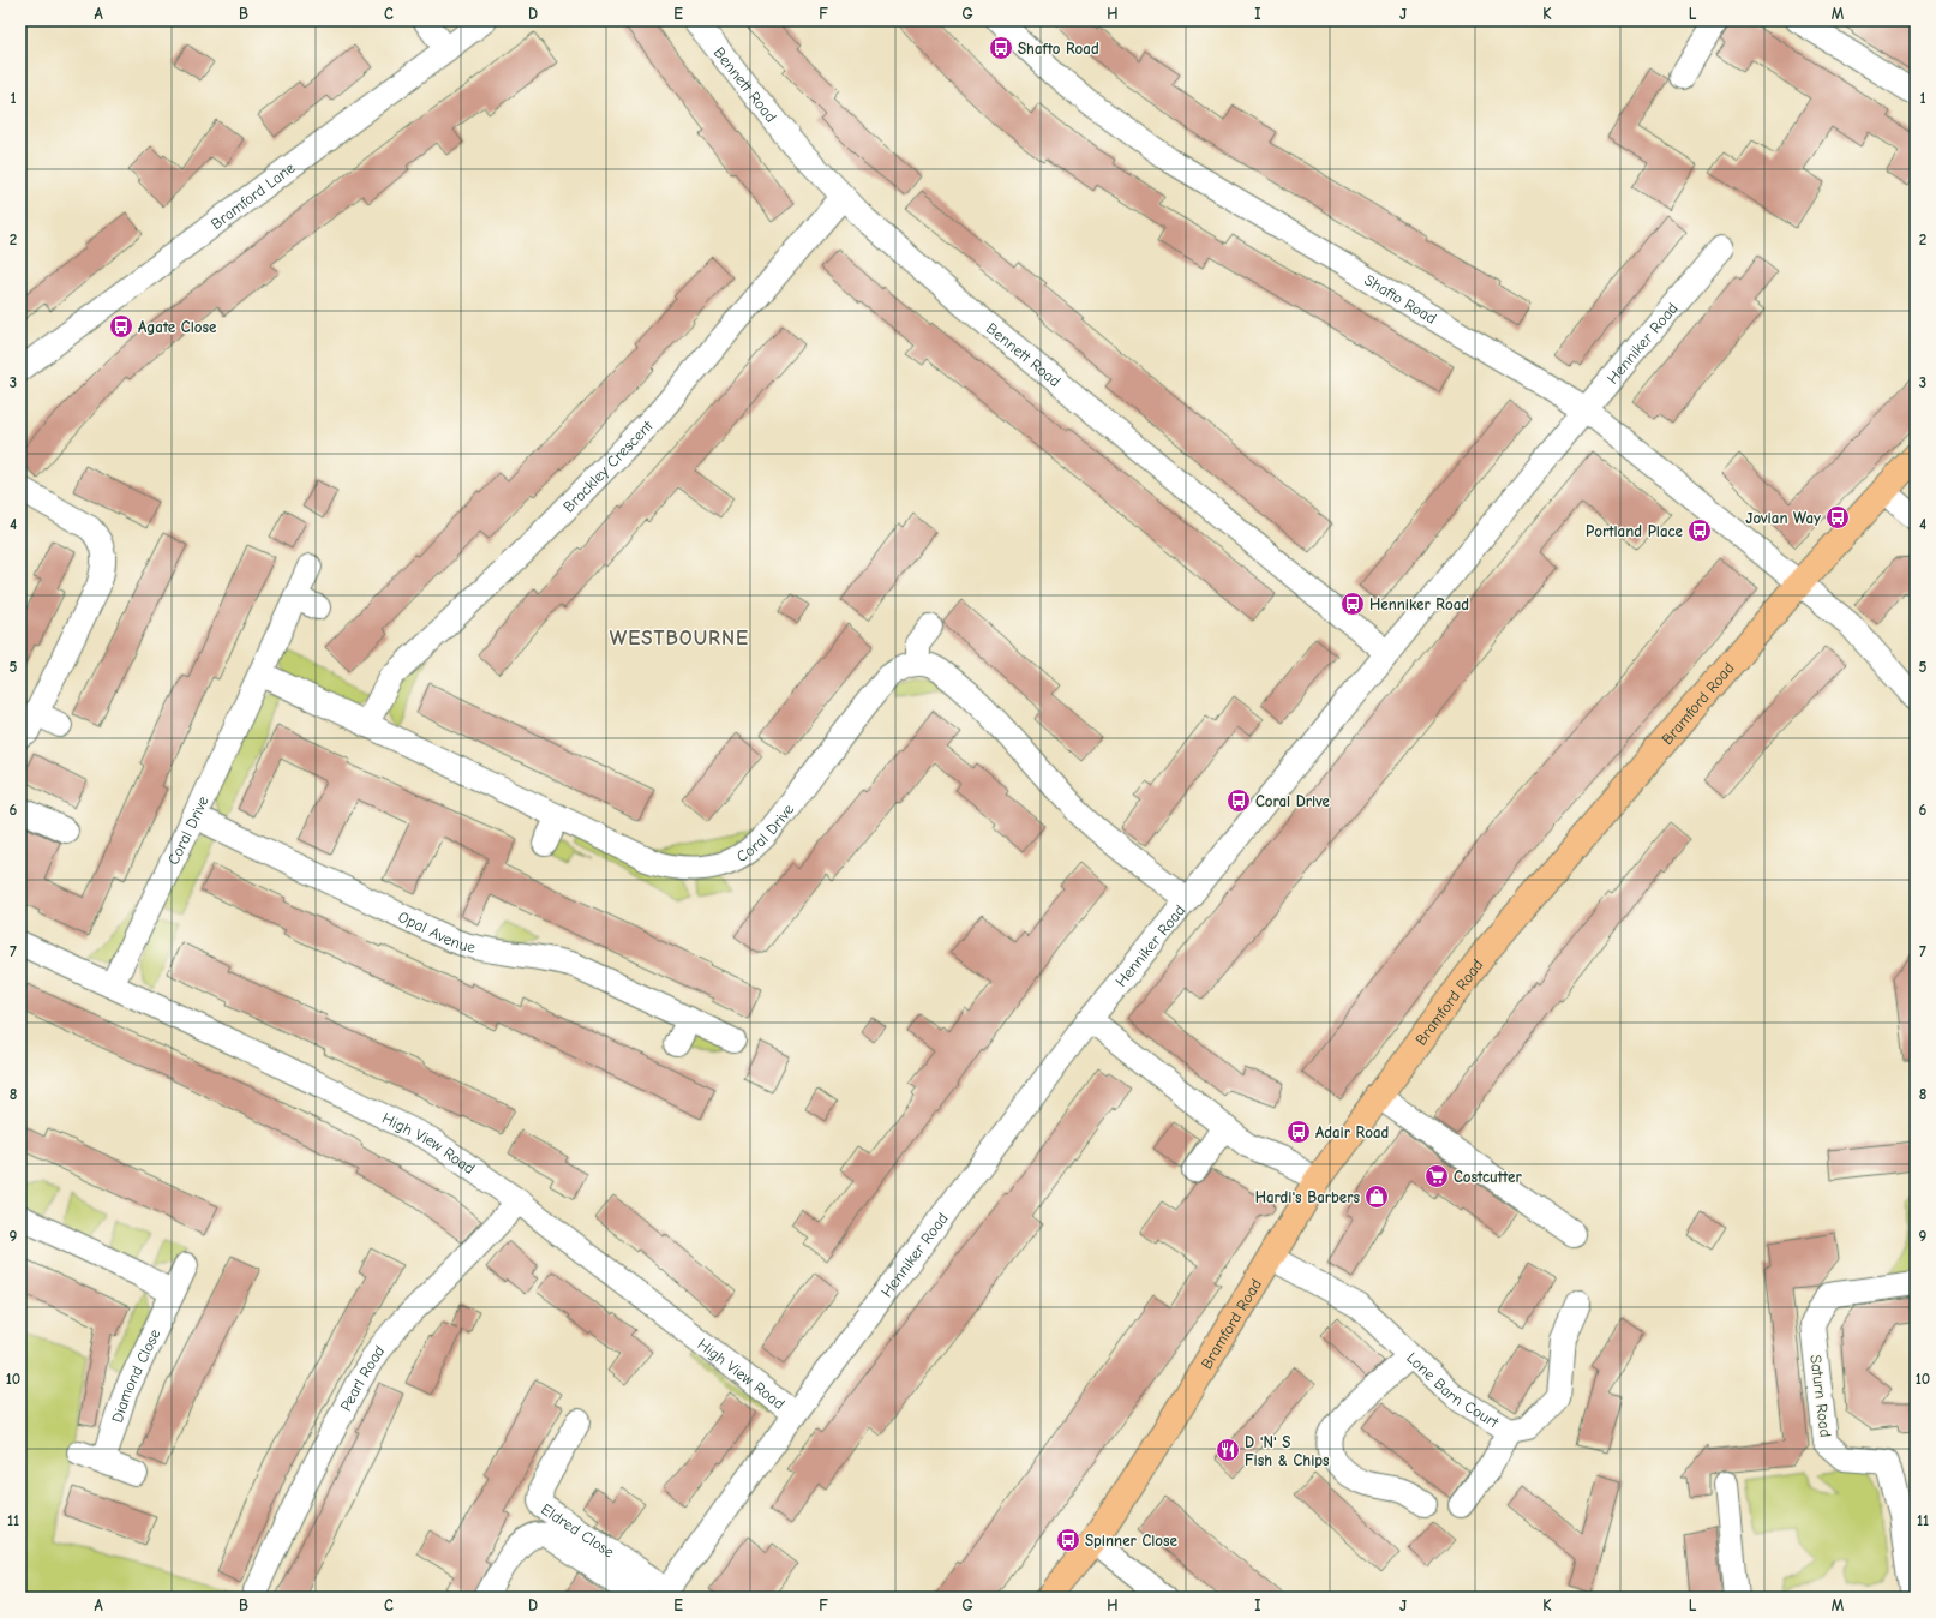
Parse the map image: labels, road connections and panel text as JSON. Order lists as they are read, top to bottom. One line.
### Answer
{"streets":{"main road":["Bramford Road"],"street":["Bennett Road","Bramford Lane","Shafto Road","Henniker Road","Brockley Crescent","Coral Drive","Opal Avenue","High View Road","Diamond Close","Pearl Road","Lone Barn Court","Saturn Road","Eldred Close"]},"crossings":[["Bennett Road","Henniker Road"],["Bennett Road","Brockley Crescent"],["Shafto Road","Henniker Road"],["Shafto Road","Bramford Road"],["Henniker Road","High View Road"],["Henniker Road","Eldred Close"],["Brockley Crescent","Coral Drive"],["Bramford Road","Lone Barn Court"],["Coral Drive","Opal Avenue"],["Coral Drive","High View Road"],["High View Road","Pearl Road"]],"districts":["WESTBOURNE"],"places":{"bus stop":["Shafto Road","Agate Close","Jovian Way","Portland Place","Henniker Road","Coral Drive","Adair Road","Spinner Close"],"supermarket":["Costcutter"],"shop":["Hardi's Barbers"],"restaurant":["D 'N' S Fish & Chips"]},"grid":{"columns":["A","B","C","D","E","F","G","H","I","J","K","L","M"],"rows":["1","2","3","4","5","6","7","8","9","10","11"]}}
